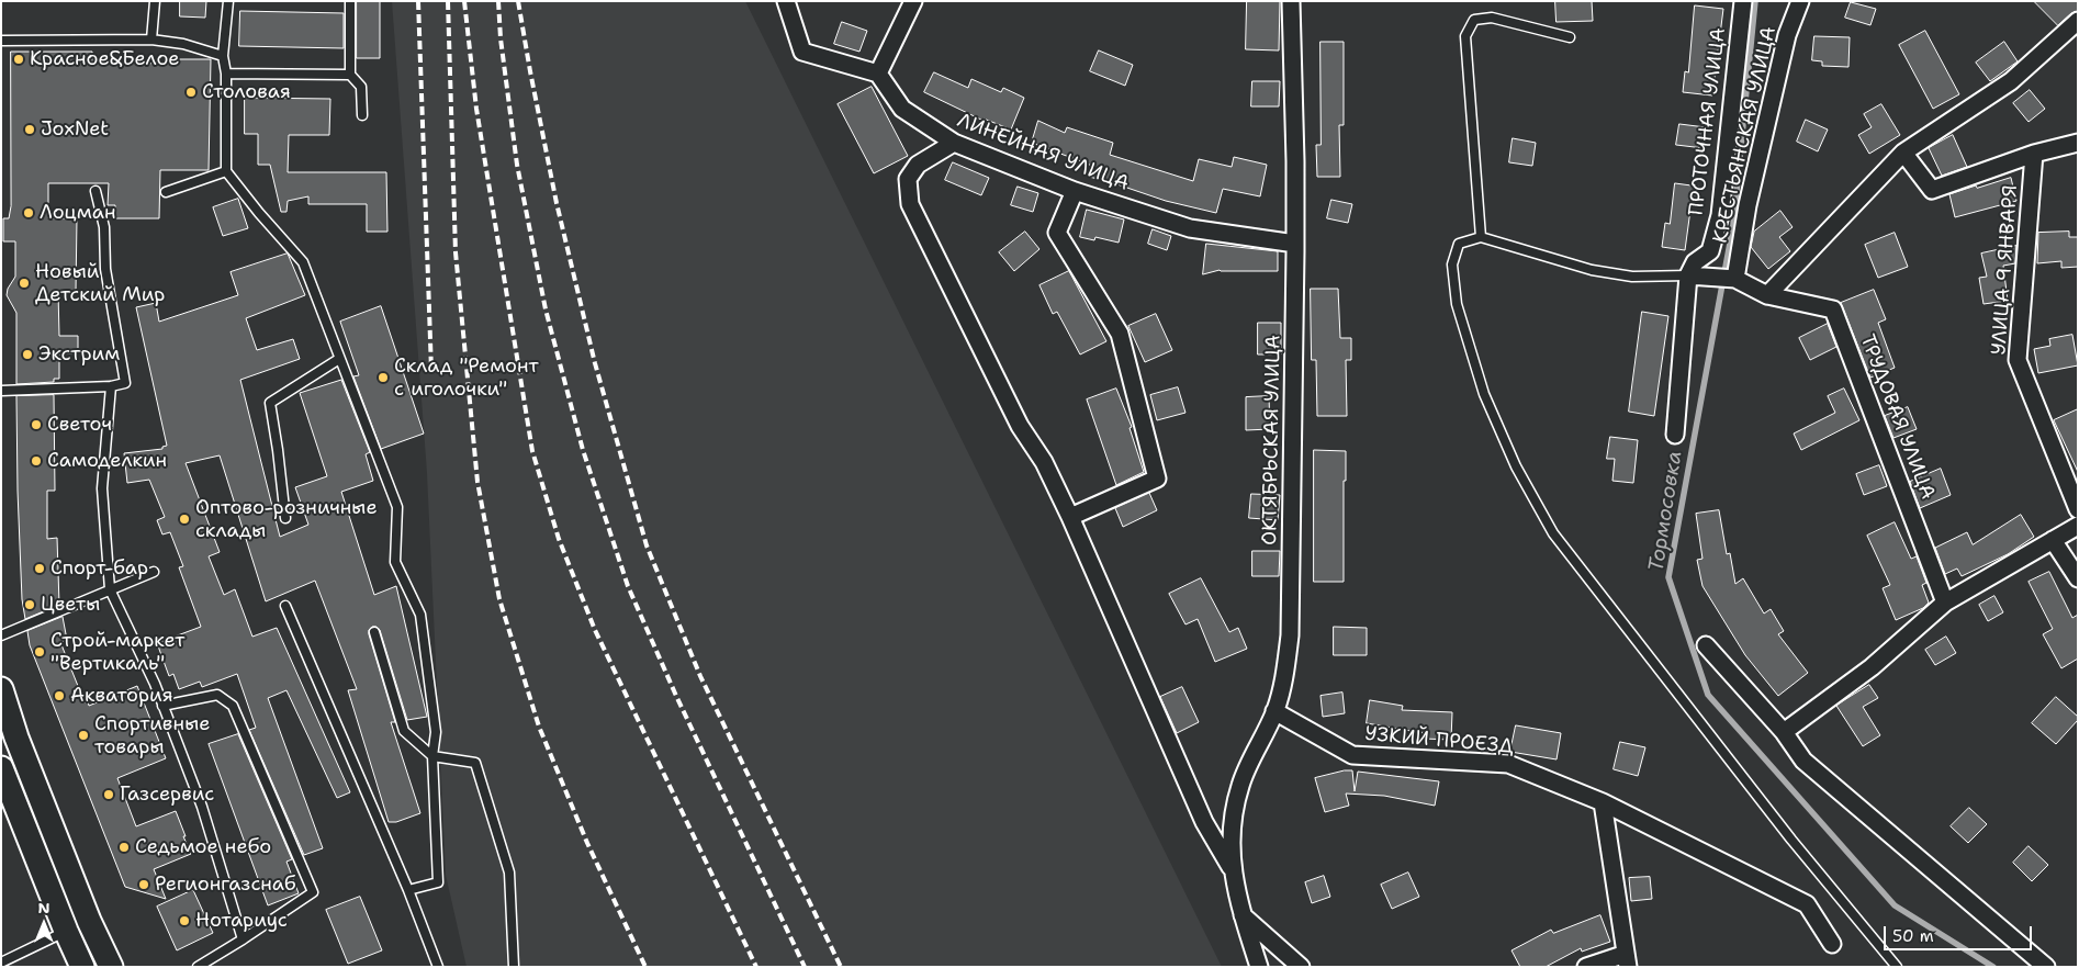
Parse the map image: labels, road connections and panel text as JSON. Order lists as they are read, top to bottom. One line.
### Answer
{"streets":{"street":["ПРОТОЧНАЯ УЛИЦА","КРЕСТЬЯНСКАЯ УЛИЦА","ЛИНЕЙНАЯ УЛИЦА","УЛИЦА 9 ЯНВАРЯ","ТРУДОВАЯ УЛИЦА","ОКТЯБРЬСКАЯ УЛИЦА","УЗКИЙ ПРОЕЗД"]},"crossings":[["ЛИНЕЙНАЯ УЛИЦА","ОКТЯБРЬСКАЯ УЛИЦА"],["ОКТЯБРЬСКАЯ УЛИЦА","УЗКИЙ ПРОЕЗД"]],"water":["Тормосовка"],"places":["Красное&Белое","Столовая","JoxNet","Лоцман","Новый Детский Мир","Экстрим","Склад \"Ремонт с иголочки\"","Светоч","Самоделкин","Оптово-розничные склады","Спорт-бар","Цветы","Строй-маркет \"Вертикаль\"","Акватория","Спортивные товары","Газсервис","Седьмое небо","Регионгазснаб","Нотариус"],"scale_bar":"50 m","north":"top"}
